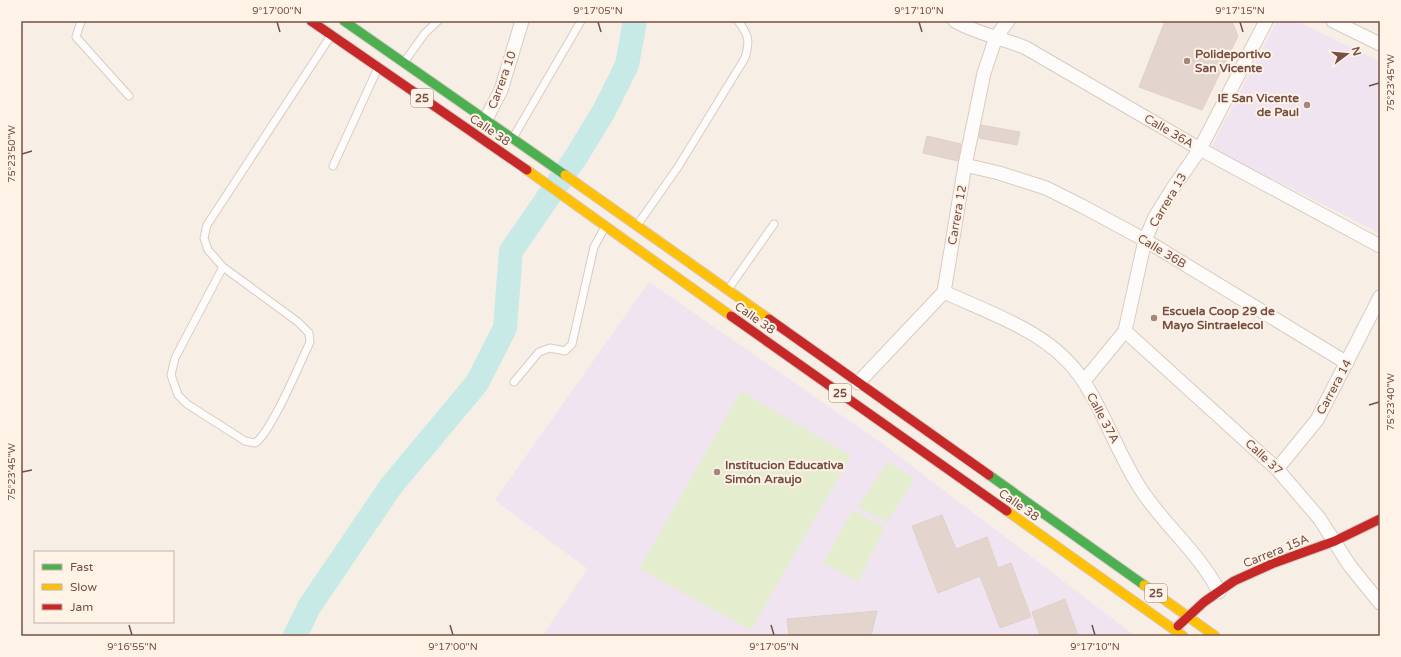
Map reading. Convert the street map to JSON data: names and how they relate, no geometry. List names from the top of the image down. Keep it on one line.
{"streets":{"main road":["25","Calle 38","Carrera 15A"],"street":["Carrera 10","Calle 36A","Carrera 13","Carrera 12","Calle 36B","Carrera 14","Calle 37A","Calle 37"]},"crossings":[["Carrera 10","Calle 38"],["Calle 38","Carrera 15A"],["Calle 36A","Carrera 13"],["Calle 36A","Carrera 12"],["Carrera 13","Calle 36B"],["Carrera 13","Calle 37A"],["Carrera 13","Calle 37"],["Carrera 12","Calle 36B"],["Carrera 12","Calle 37A"],["Calle 36B","Carrera 14"],["Carrera 14","Calle 37"],["Calle 37A","Carrera 15A"],["Calle 37","Carrera 15A"]],"places":["Polideportivo San Vicente","IE San Vicente de Paul","Escuela Coop 29 de Mayo Sintraelecol","Institucion Educativa Simón Araujo"],"legend":["Fast","Slow","Jam"],"north":"right","coordinates":["9°17'00\"N","9°17'05\"N","9°17'10\"N","9°17'15\"N","75°23'45\"W","75°23'50\"W","75°23'40\"W","9°16'55\"N"]}
